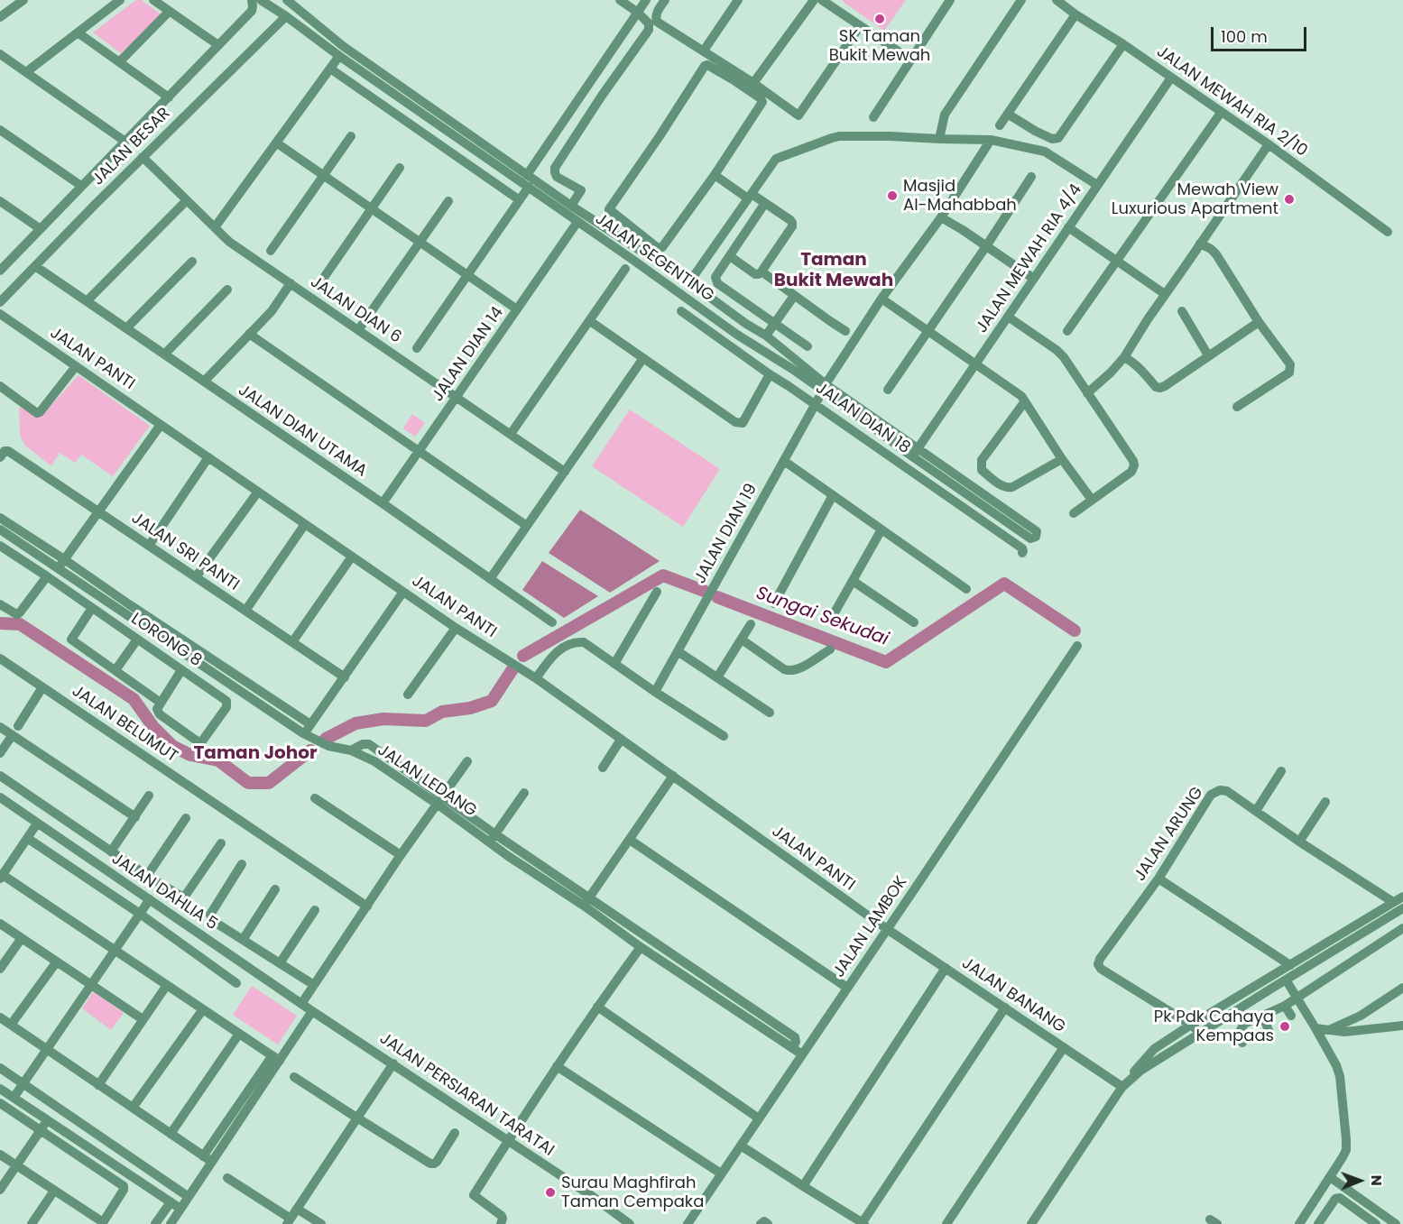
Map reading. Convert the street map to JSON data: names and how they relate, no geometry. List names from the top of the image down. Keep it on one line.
{"streets":{"street":["JALAN MEWAH RIA 2/10","JALAN BESAR","JALAN SEGENTING","JALAN MEWAH RIA 4/4","JALAN DIAN 6","JALAN DIAN 14","JALAN PANTI","JALAN DIAN 18","JALAN DIAN UTAMA","JALAN DIAN 19","JALAN SRI PANTI","LORONG 8","JALAN BELUMUT","JALAN LEDANG","JALAN ARUNG","JALAN DAHLIA 5","JALAN LAMBOK","JALAN BANANG","JALAN PERSIARAN TARATAI"]},"crossings":[["JALAN MEWAH RIA 2/10","JALAN MEWAH RIA 4/4"],["JALAN BESAR","JALAN SEGENTING"],["JALAN BESAR","JALAN DIAN 6"],["JALAN BESAR","JALAN DIAN UTAMA"],["JALAN SEGENTING","JALAN MEWAH RIA 4/4"],["JALAN SEGENTING","JALAN DIAN 14"],["JALAN SEGENTING","JALAN DIAN 19"],["JALAN DIAN 6","JALAN DIAN 14"],["JALAN DIAN 14","JALAN DIAN UTAMA"],["JALAN PANTI","JALAN LAMBOK"],["JALAN PANTI","JALAN BANANG"],["JALAN DIAN 18","JALAN DIAN 19"],["JALAN LEDANG","JALAN LAMBOK"],["JALAN DAHLIA 5","JALAN PERSIARAN TARATAI"],["JALAN LAMBOK","JALAN BANANG"]],"districts":["Taman Bukit Mewah","Taman Johor"],"water":["Sungai Sekudai"],"places":["SK Taman Bukit Mewah","Masjid Al-Mahabbah","Mewah View Luxurious Apartment","Pk Pdk Cahaya Kempaas","Surau Maghfirah Taman Cempaka"],"scale_bar":"100 m","north":"right"}
